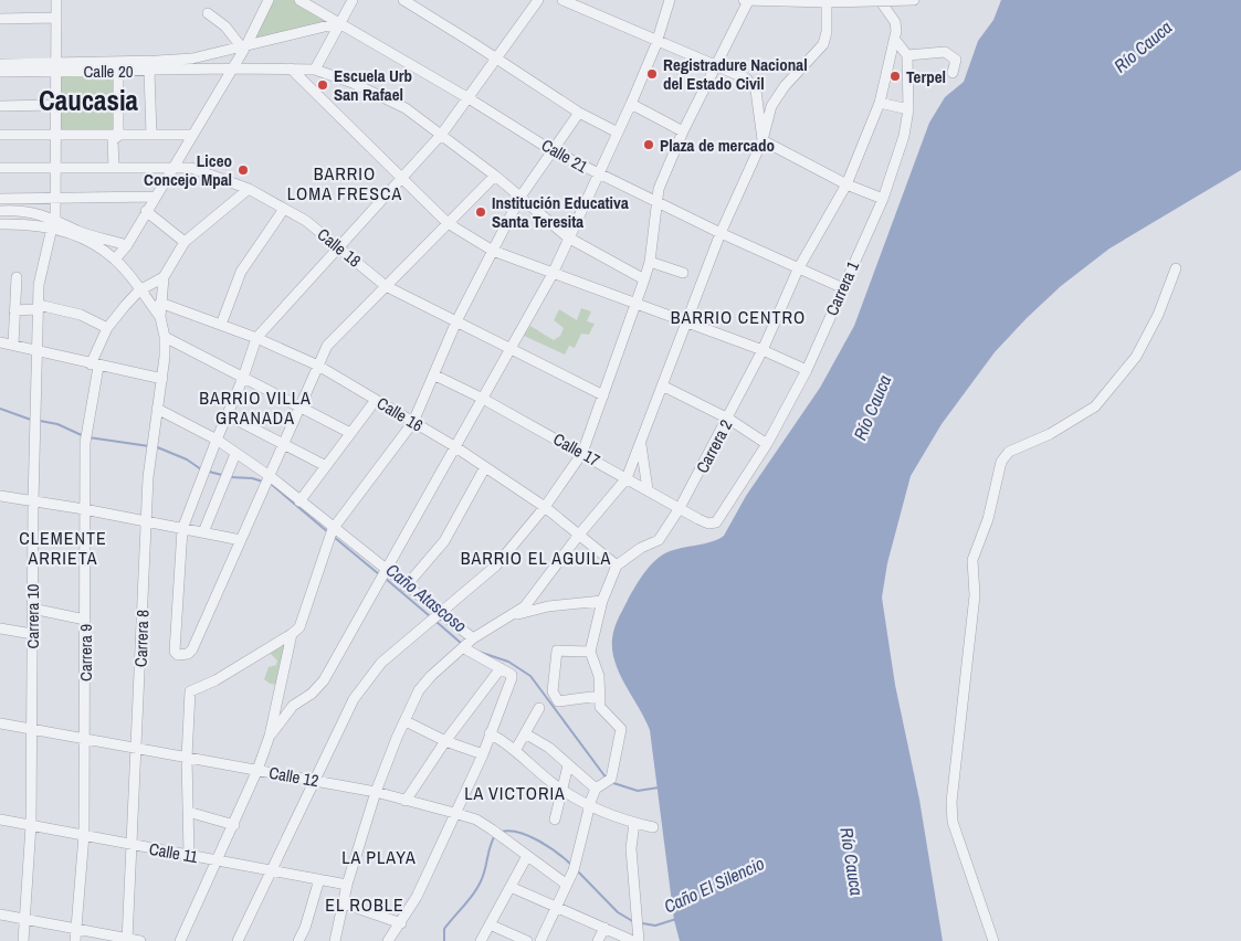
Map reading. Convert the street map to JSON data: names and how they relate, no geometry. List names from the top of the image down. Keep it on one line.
{"streets":{"street":["Calle 20","Calle 21","Calle 18","Carrera 1","Calle 16","Carrera 2","Calle 17","Carrera 10","Carrera 8","Carrera 9","Calle 12","Calle 11"]},"crossings":[["Calle 20","Calle 21"],["Calle 20","Carrera 10"],["Calle 21","Carrera 1"],["Calle 21","Carrera 2"],["Calle 18","Carrera 10"],["Carrera 1","Calle 17"],["Calle 16","Carrera 2"],["Carrera 2","Calle 17"],["Carrera 10","Calle 12"],["Carrera 10","Calle 11"],["Carrera 8","Calle 12"],["Carrera 8","Calle 11"],["Carrera 9","Calle 12"],["Carrera 9","Calle 11"]],"districts":["Caucasia","BARRIO LOMA FRESCA","BARRIO CENTRO","BARRIO VILLA GRANADA","CLEMENTE ARRIETA","BARRIO EL AGUILA","LA VICTORIA","LA PLAYA","EL ROBLE"],"water":["Río Cauca","Caño Atascoso","Caño El Silencio"],"places":["Registradure Nacional del Estado Civil","Terpel","Escuela Urb San Rafael","Plaza de mercado","Liceo Concejo Mpal","Institución Educativa Santa Teresita"]}
